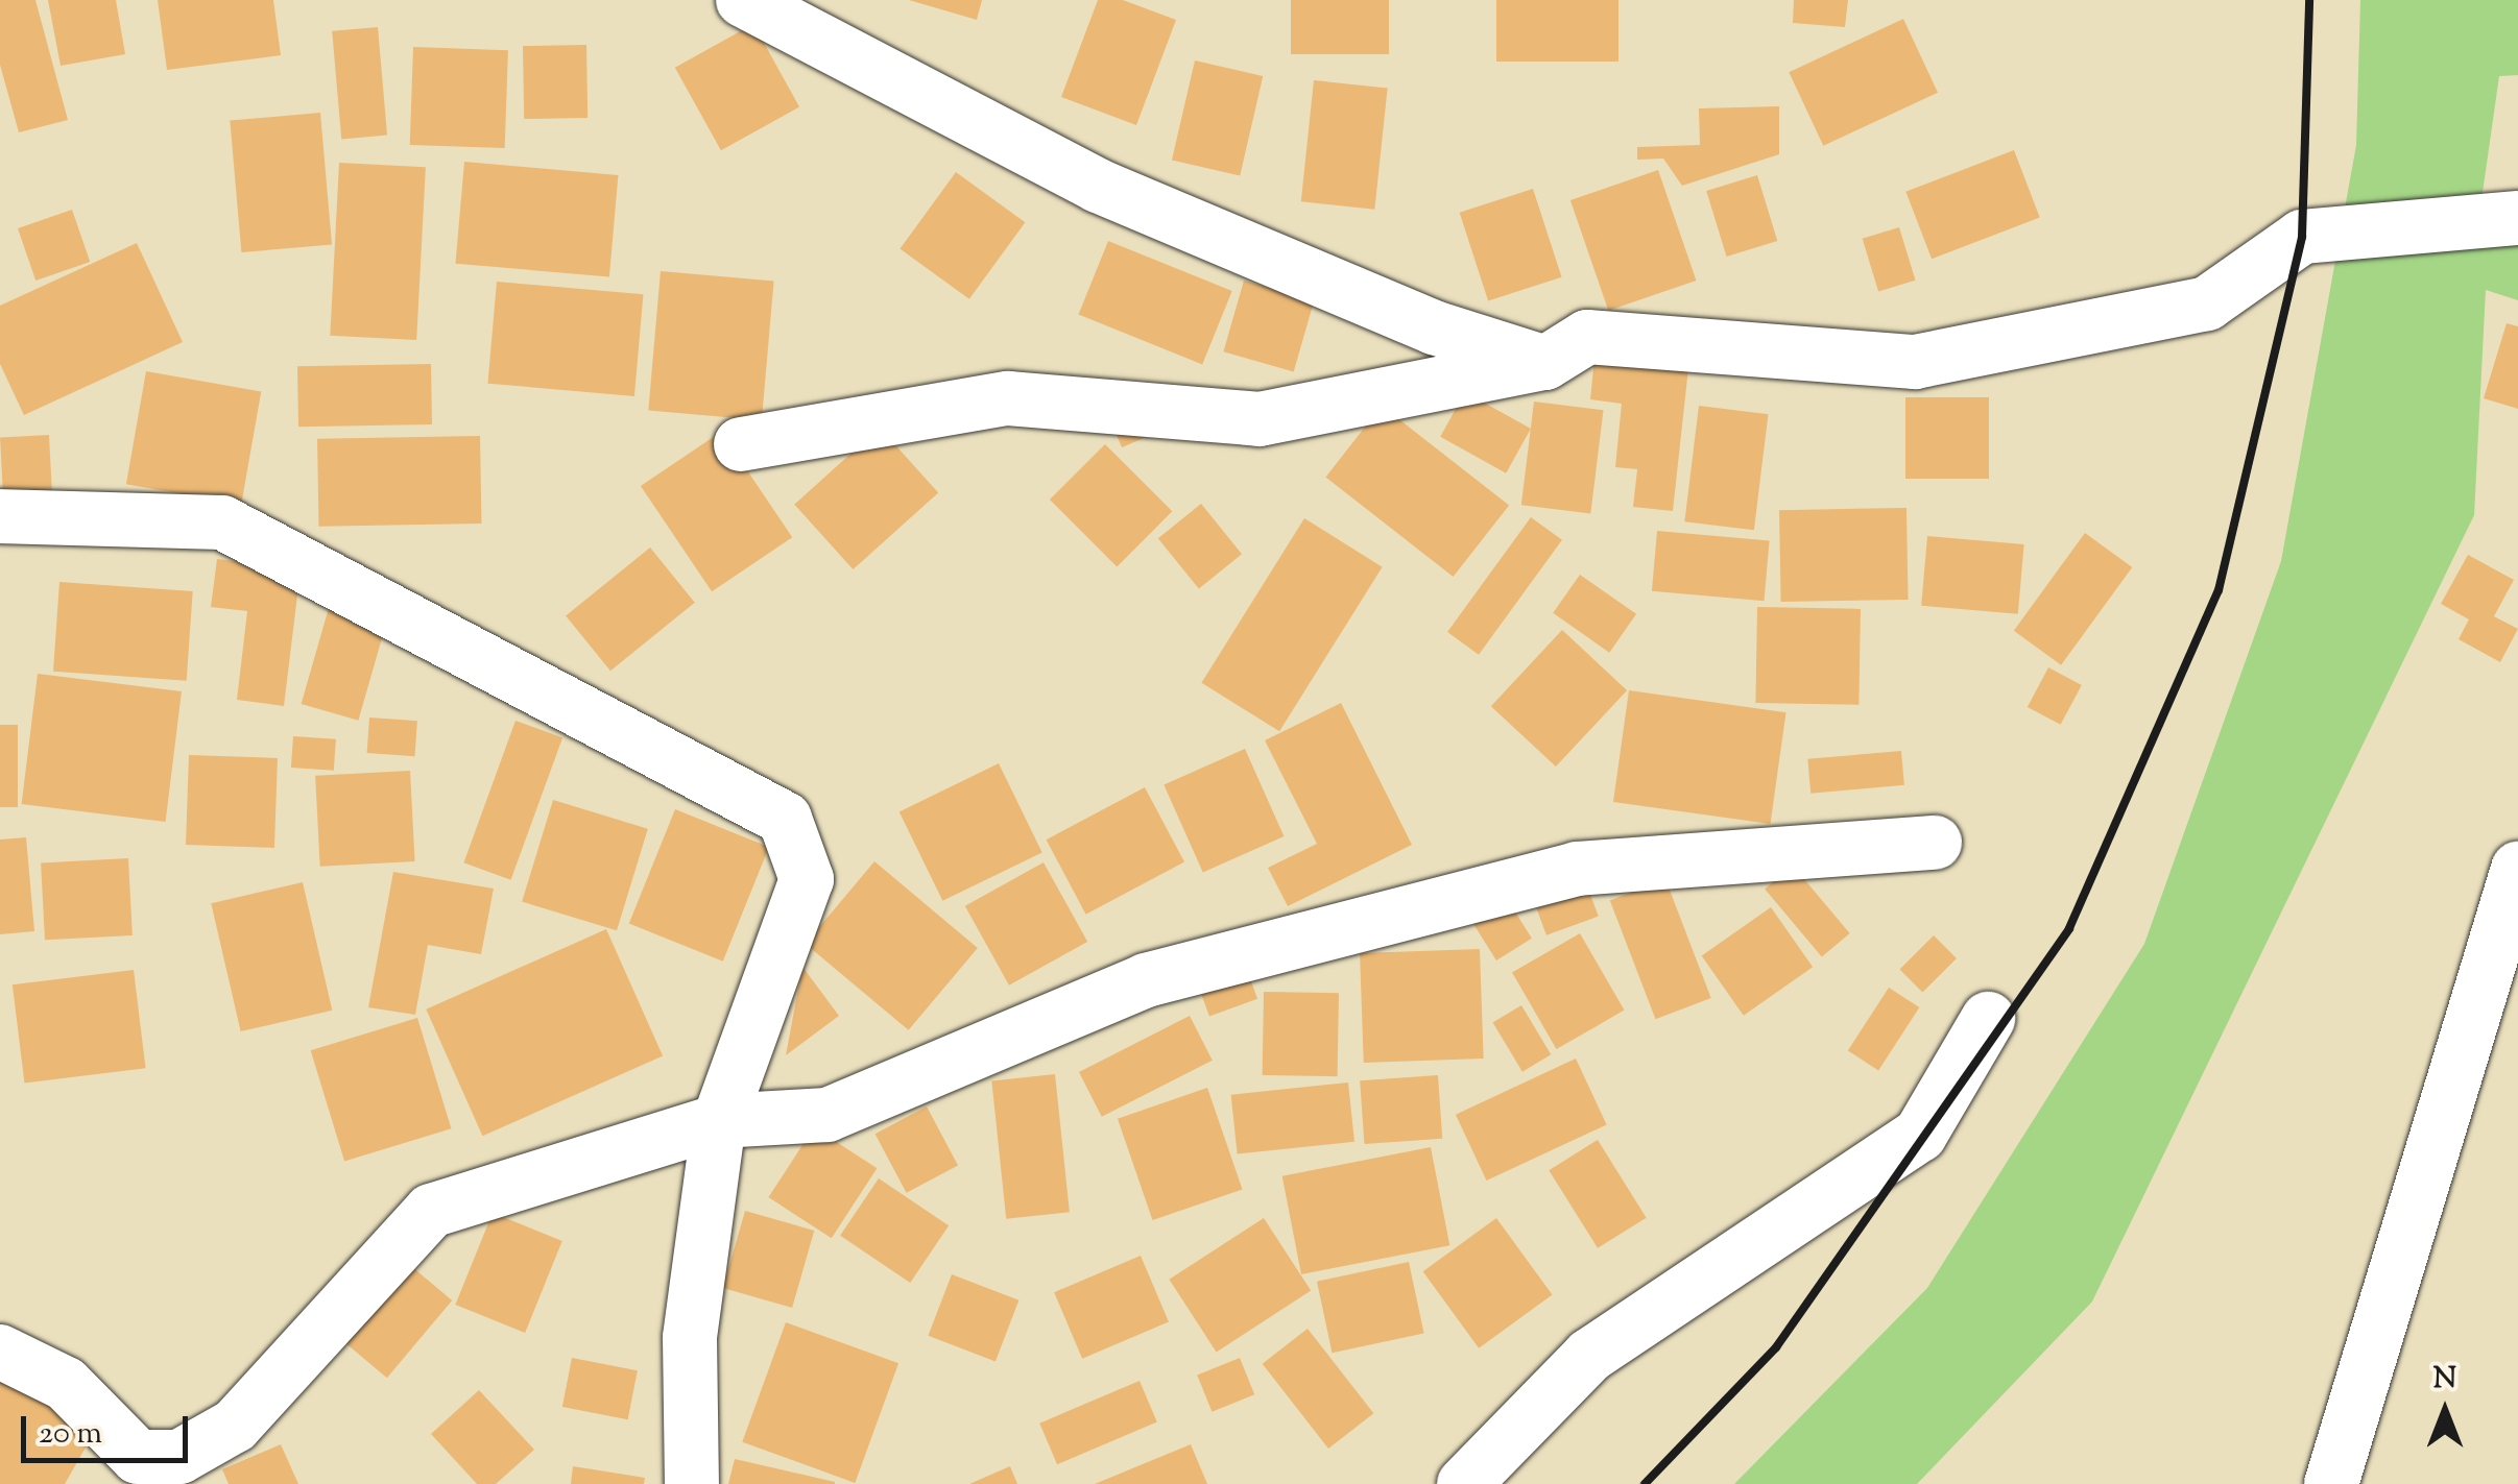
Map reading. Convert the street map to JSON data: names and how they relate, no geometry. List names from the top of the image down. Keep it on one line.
{"scale_bar":"20 m","north":"top"}
